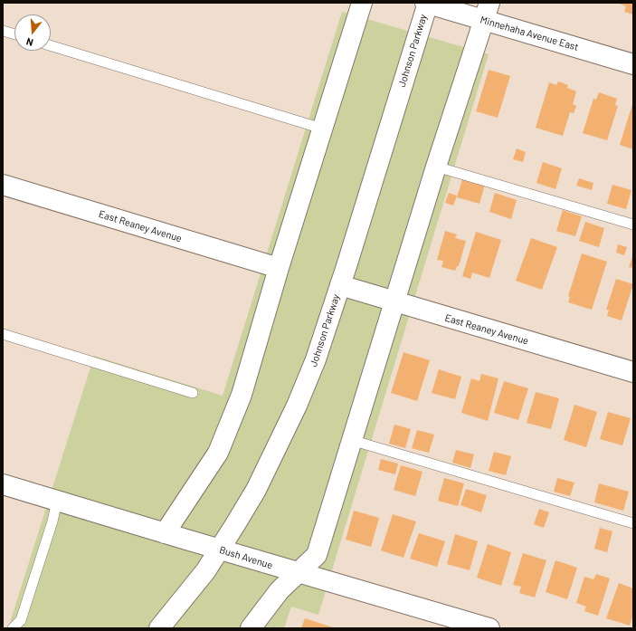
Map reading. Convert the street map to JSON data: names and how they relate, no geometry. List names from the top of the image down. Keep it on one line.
{"streets":{"street":["Minnehaha Avenue East","Johnson Parkway","East Reaney Avenue","Bush Avenue"]},"crossings":[["Minnehaha Avenue East","Johnson Parkway"],["Johnson Parkway","East Reaney Avenue"],["Johnson Parkway","Bush Avenue"]],"north":"bottom"}
